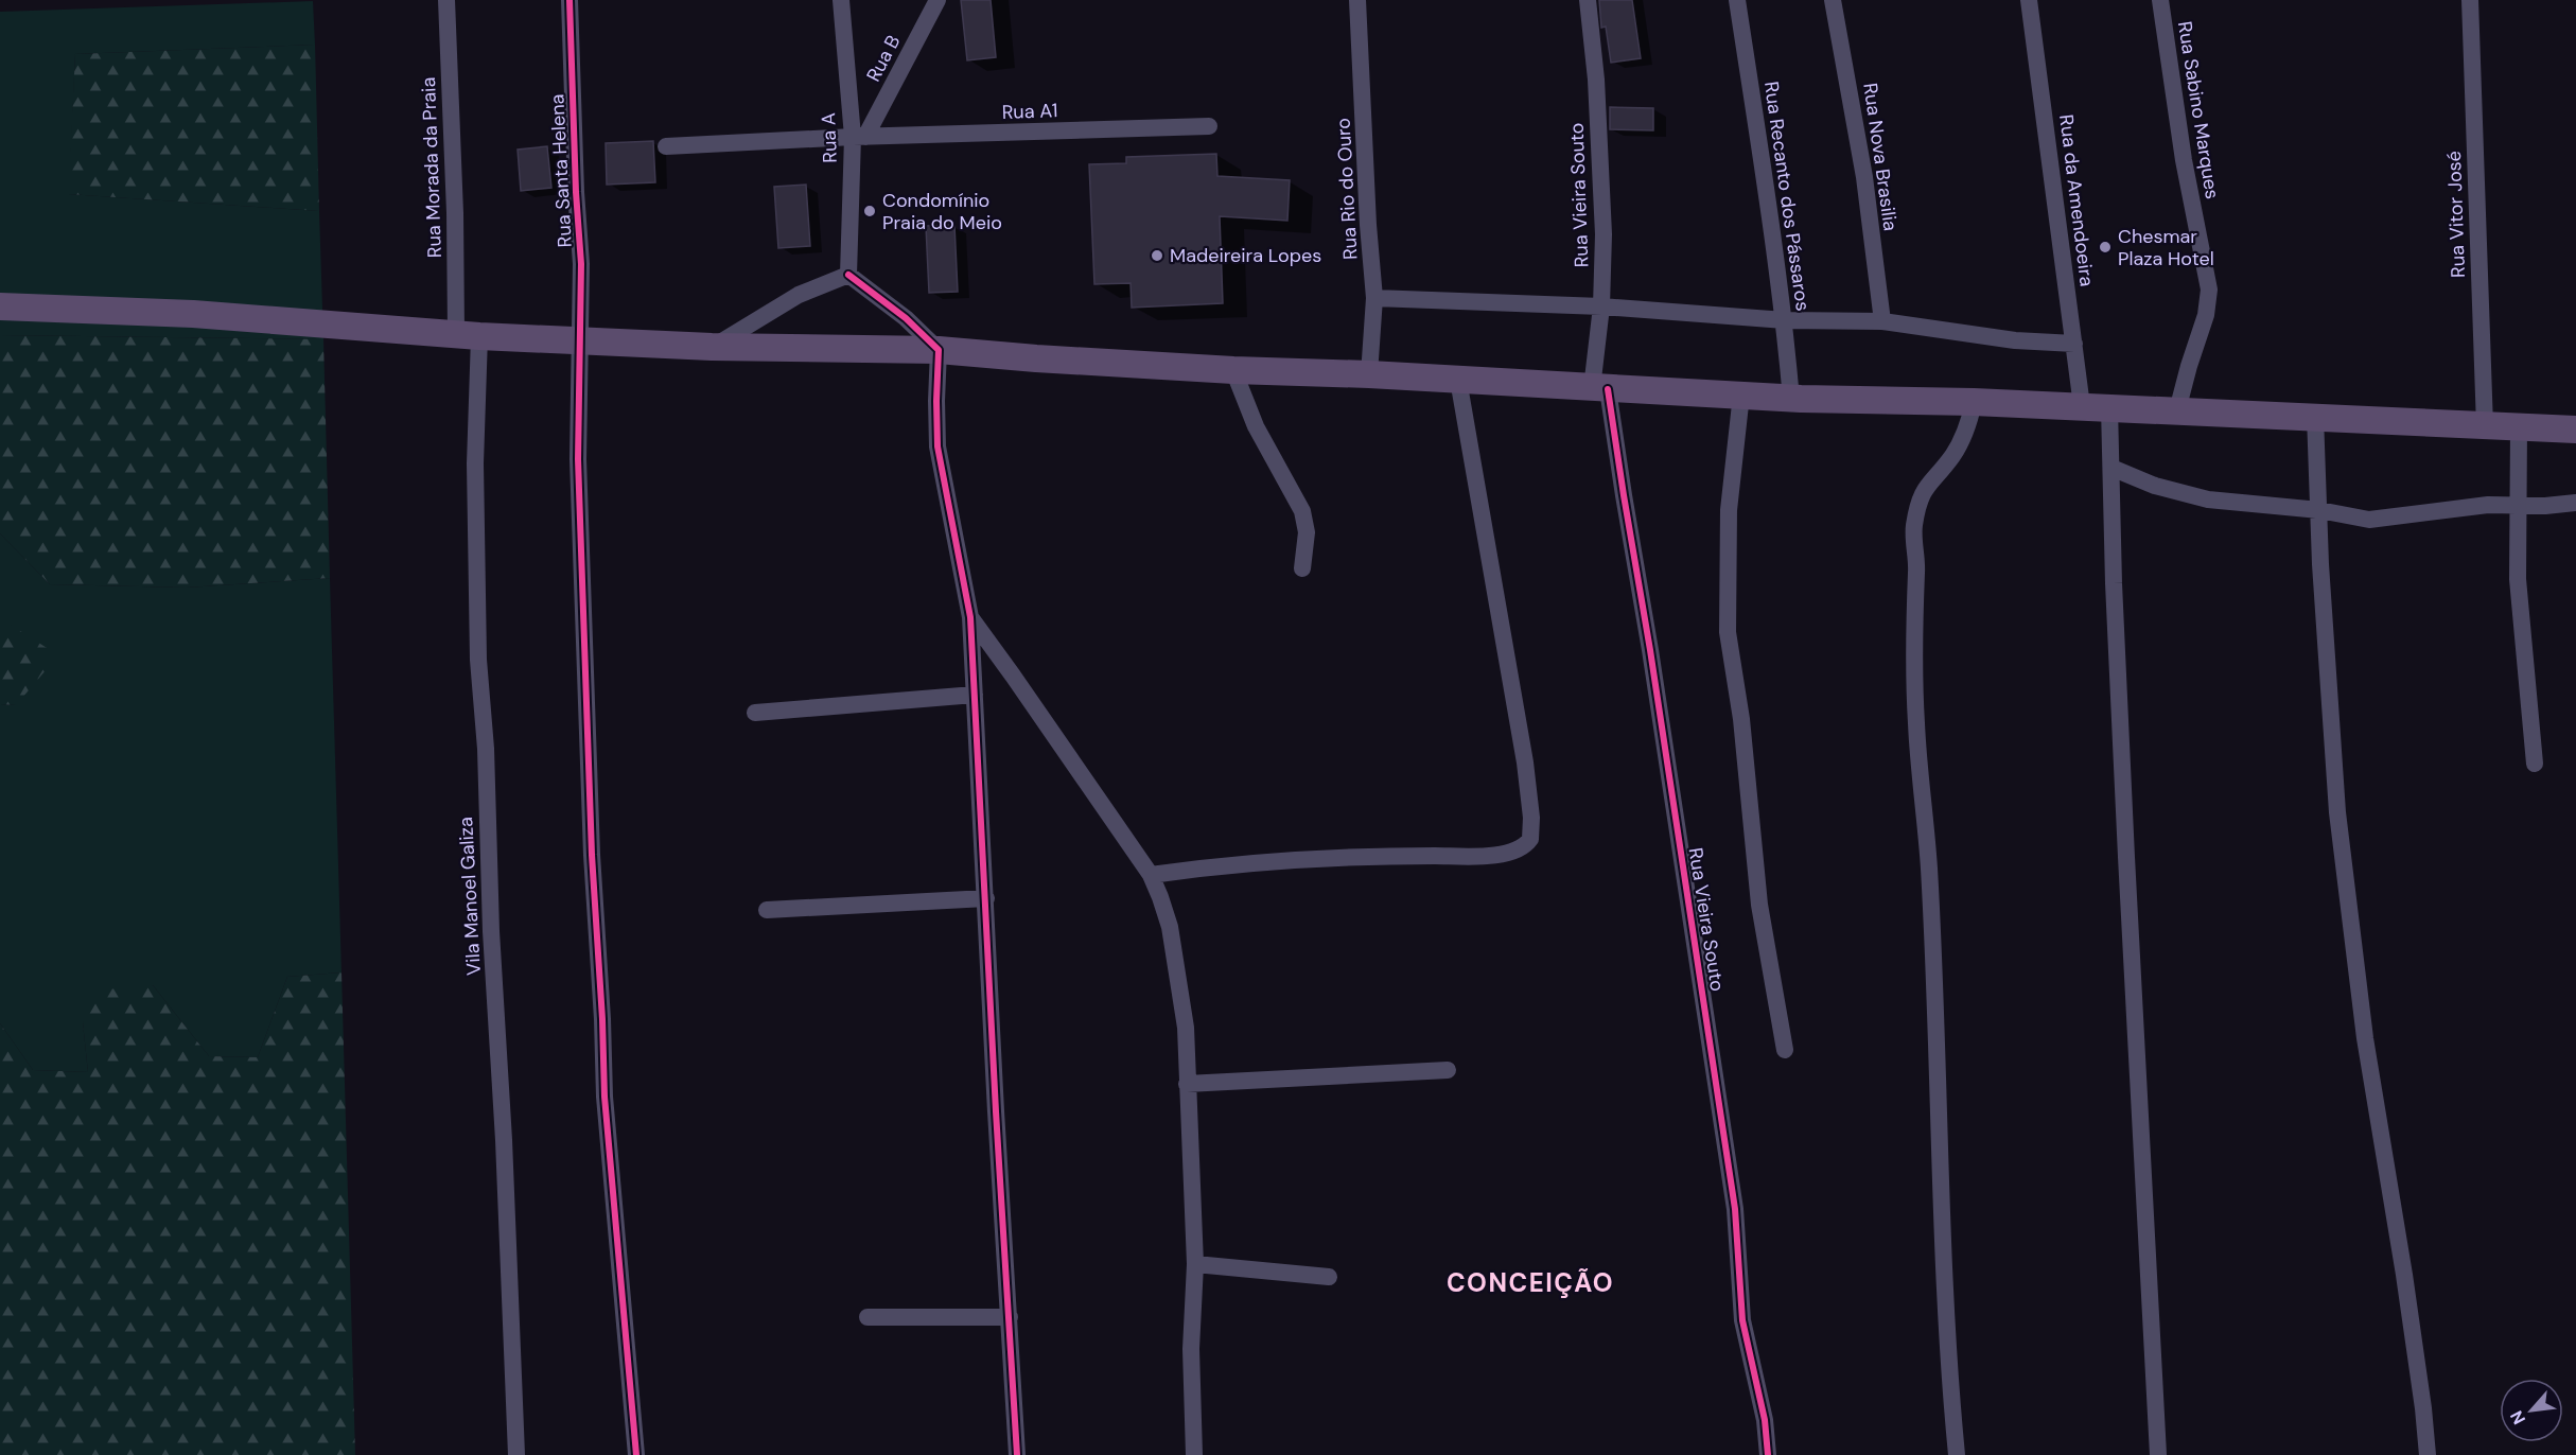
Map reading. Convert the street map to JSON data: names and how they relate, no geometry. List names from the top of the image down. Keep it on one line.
{"streets":{"street":["Rua B","Rua Sabino Marques","Rua A1","Rua A","Rua Nova Brasilia","Rua Morada da Praia","Rua Santa Helena","Rua Rio do Ouro","Rua Vieira Souto","Rua Recanto dos Pássaros","Rua da Amendoeira","Rua Vitor José","Vila Manoel Galiza"]},"crossings":[["Rua B","Rua A1"],["Rua B","Rua A"],["Rua A1","Rua A"],["Rua Morada da Praia","Vila Manoel Galiza"]],"districts":["CONCEIÇÃO"],"places":["Condomínio Praia do Meio","Chesmar Plaza Hotel","Madeireira Lopes"],"north":"bottom left"}
